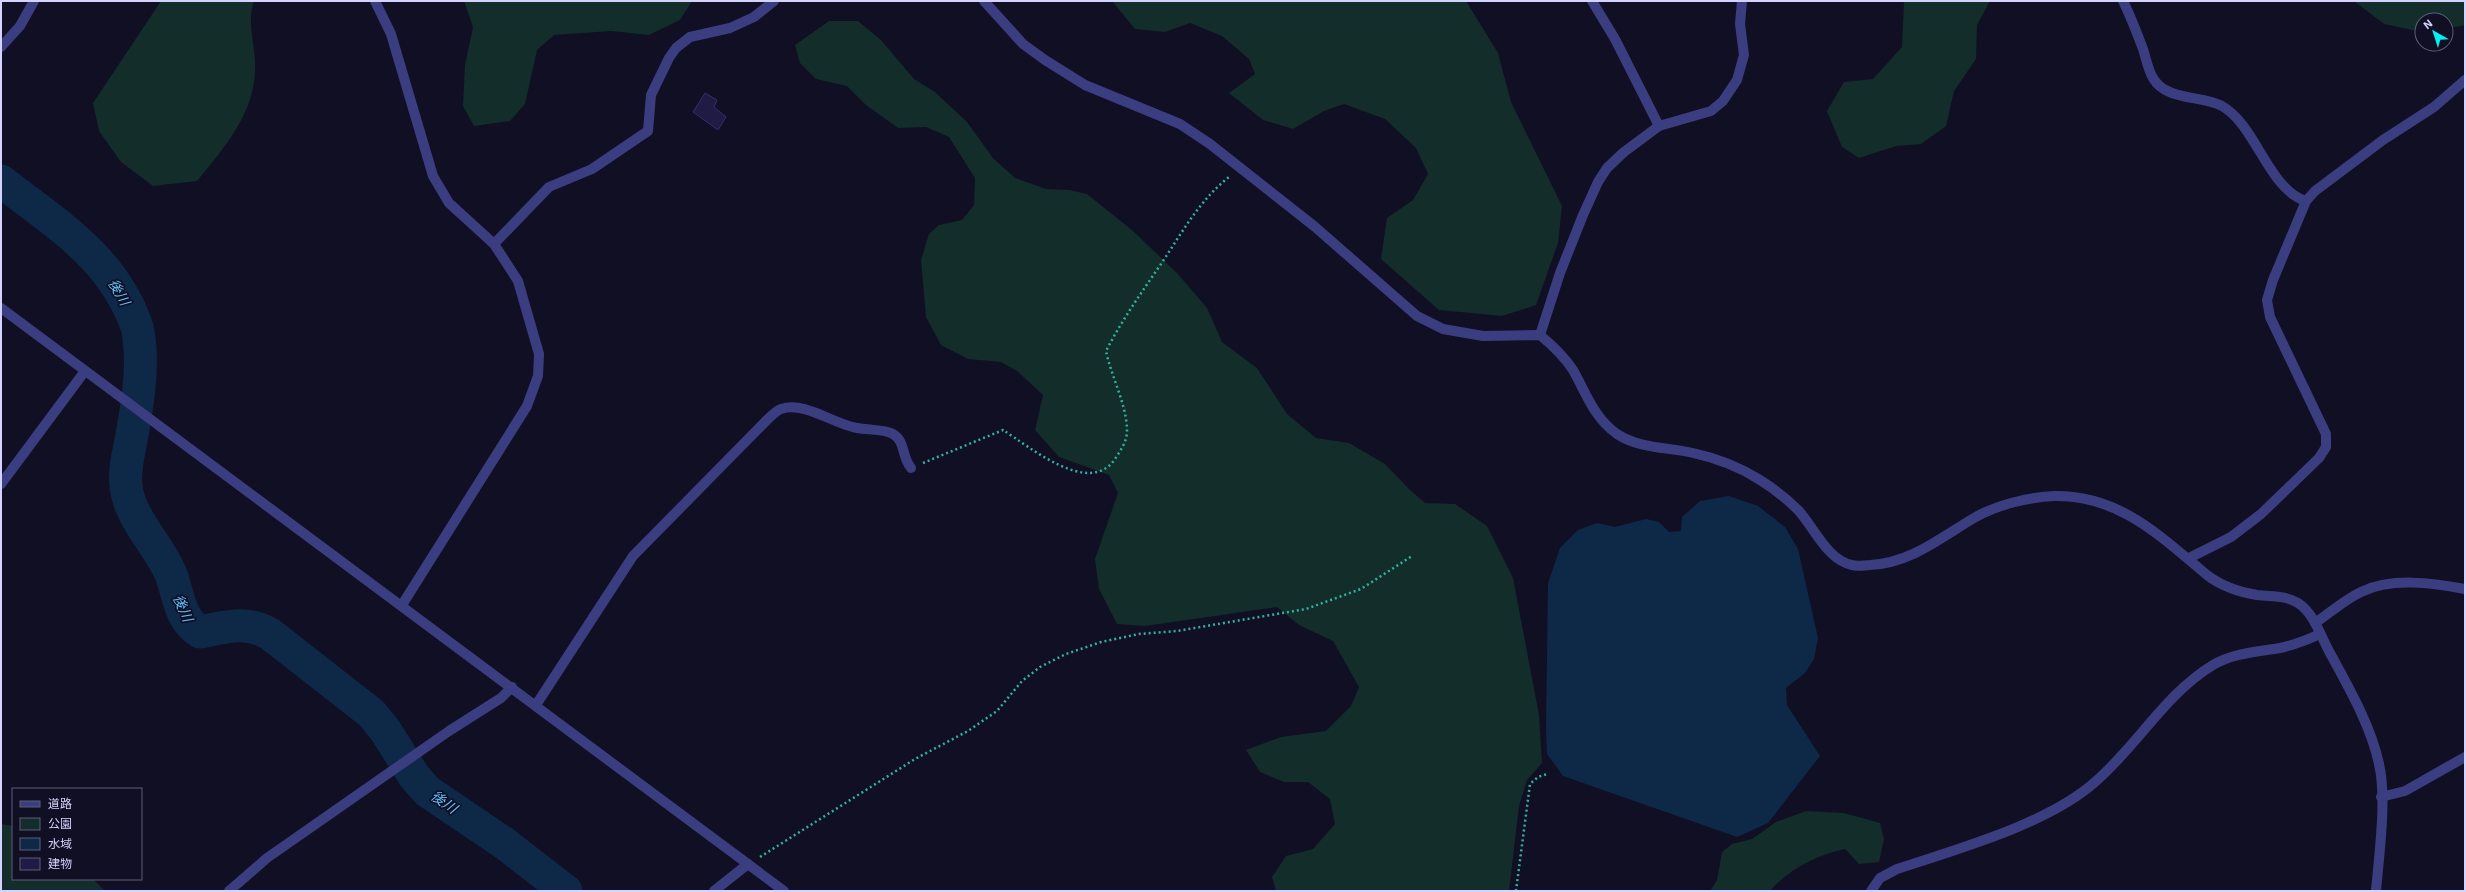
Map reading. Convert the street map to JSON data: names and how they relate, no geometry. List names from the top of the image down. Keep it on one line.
{"water":["後川"],"legend":["道路","公園","水域","建物"],"north":"top left"}
